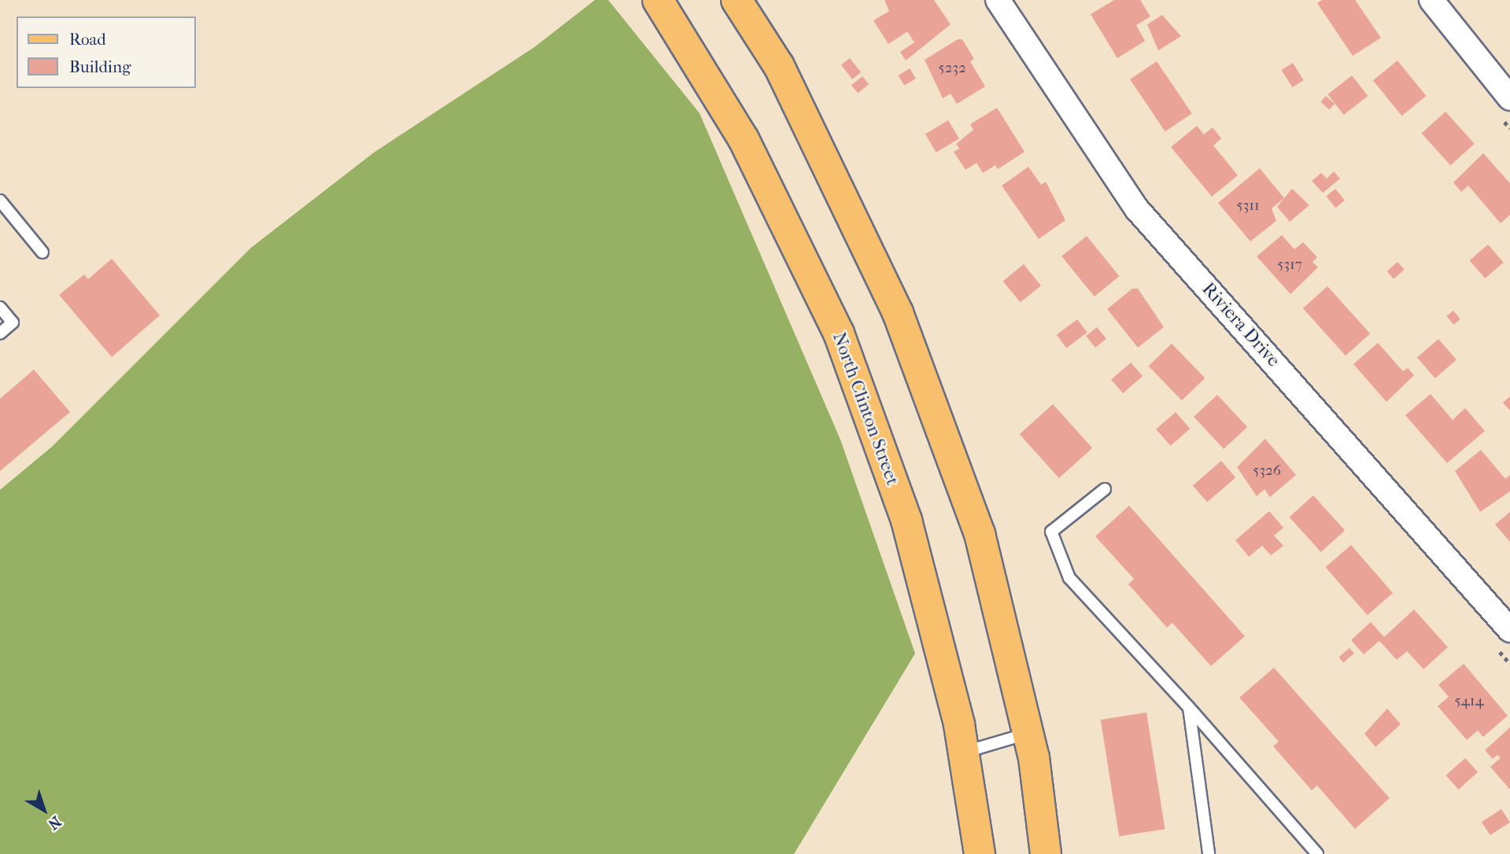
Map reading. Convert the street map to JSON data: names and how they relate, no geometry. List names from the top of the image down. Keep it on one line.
{"streets":{"main road":["North Clinton Street"],"street":["Riviera Drive"]},"house_numbers":["5232","5311","5317","5326","5414"],"legend":["Road","Building"],"north":"bottom right"}
